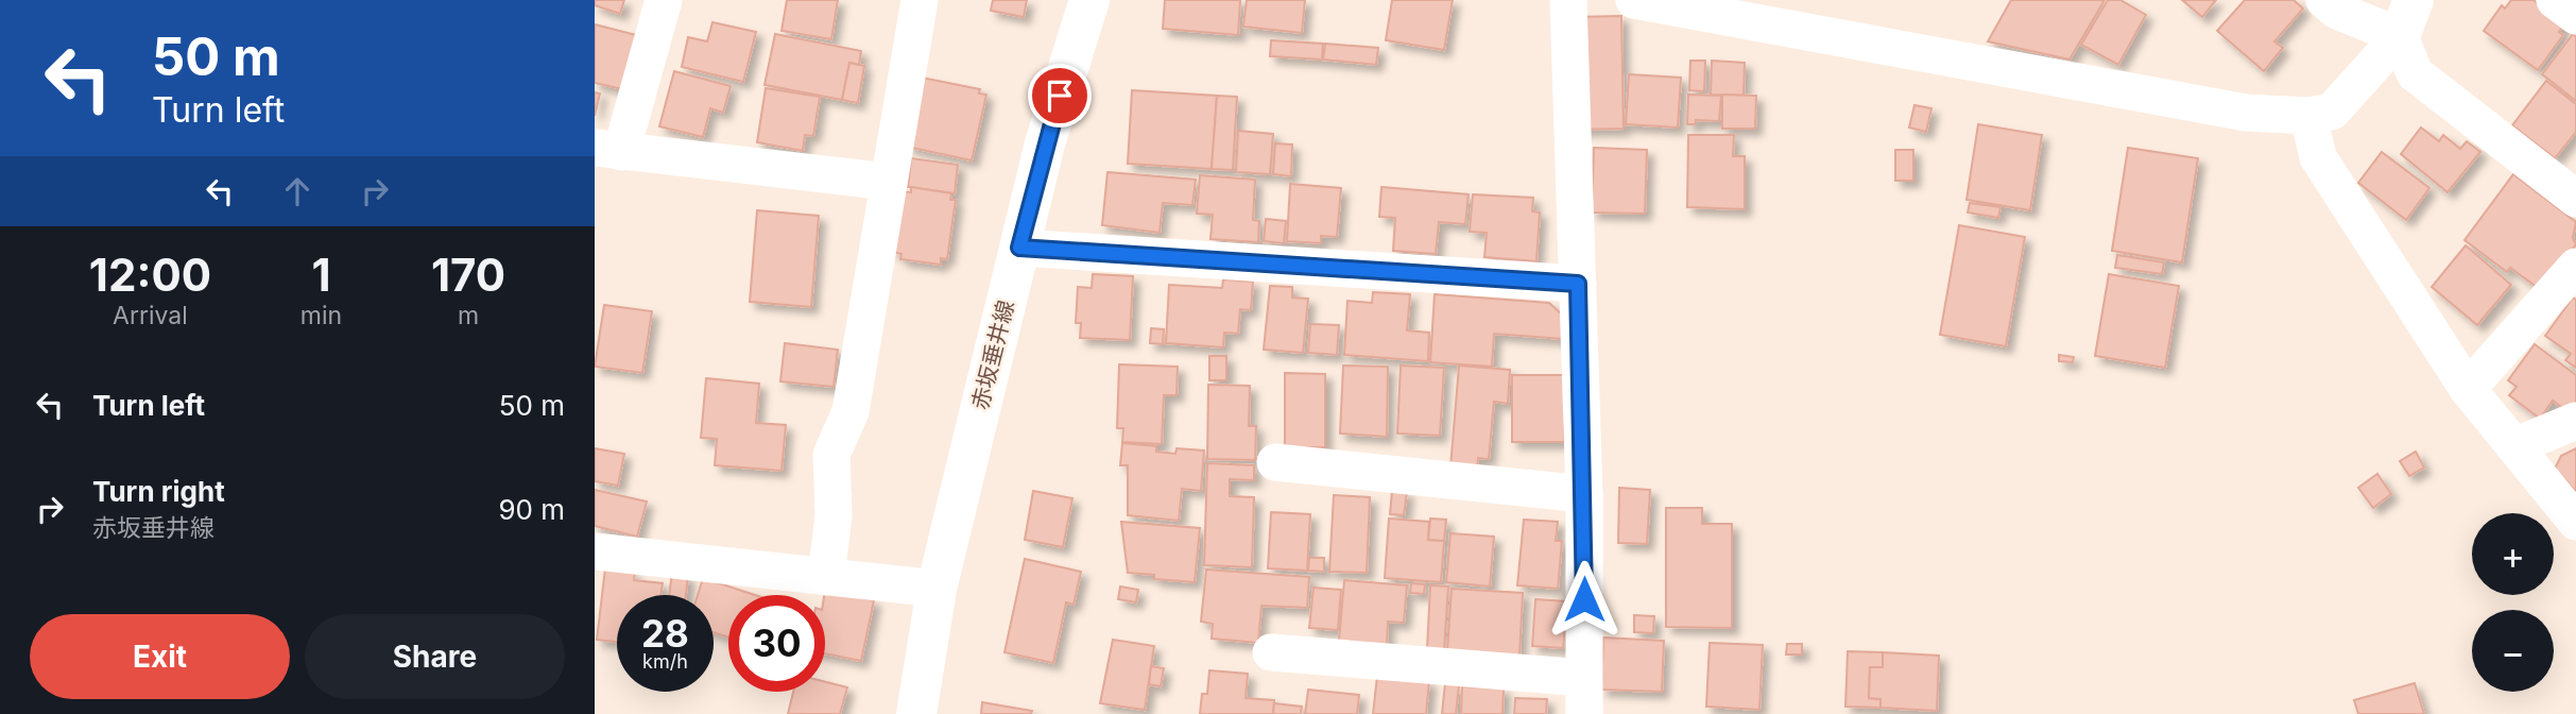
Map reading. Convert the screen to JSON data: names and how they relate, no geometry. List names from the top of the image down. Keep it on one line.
{"streets":{"main road":["赤坂垂井線"]},"page":{"turn":["50 m","Turn left"],"eta":["12:00","Arrival","1","min","170","m"],"list":[{"name":"Turn left","value":"50 m"},{"name":"Turn right","note":"赤坂垂井線","value":"90 m"}],"map_buttons":["+","−"],"speed":"28 km/h","limit":"30","buttons":["Exit","Share"]}}
